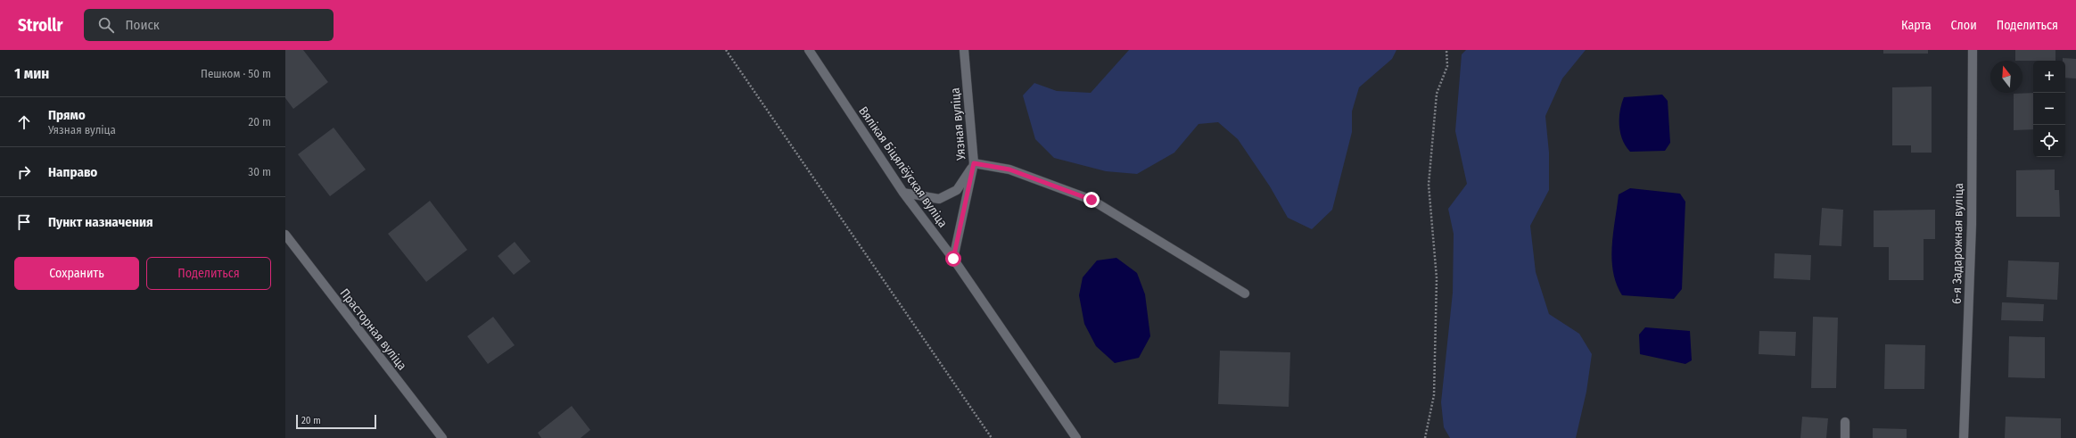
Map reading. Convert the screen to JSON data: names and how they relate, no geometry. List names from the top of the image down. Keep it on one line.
{"streets":{"street":["Уязная вуліца","Вялікая Біцялёўская вуліца","6-я Задарожная вуліца","Прасторная вуліца"]},"crossings":[["Уязная вуліца","Вялікая Біцялёўская вуліца"]],"scale_bar":"20 m","north":"top","page":{"header":"Strollr","search":"Поиск","nav":["Карта","Слои","Поделиться"],"heading":["1 мин","Пешком · 50 m"],"map_buttons":["+","−"],"list":[["Прямо","Уязная вуліца","20 m"],["Направо","30 m"],"Пункт назначения"],"buttons":["Сохранить","Поделиться"],"scale":"20 m"}}
